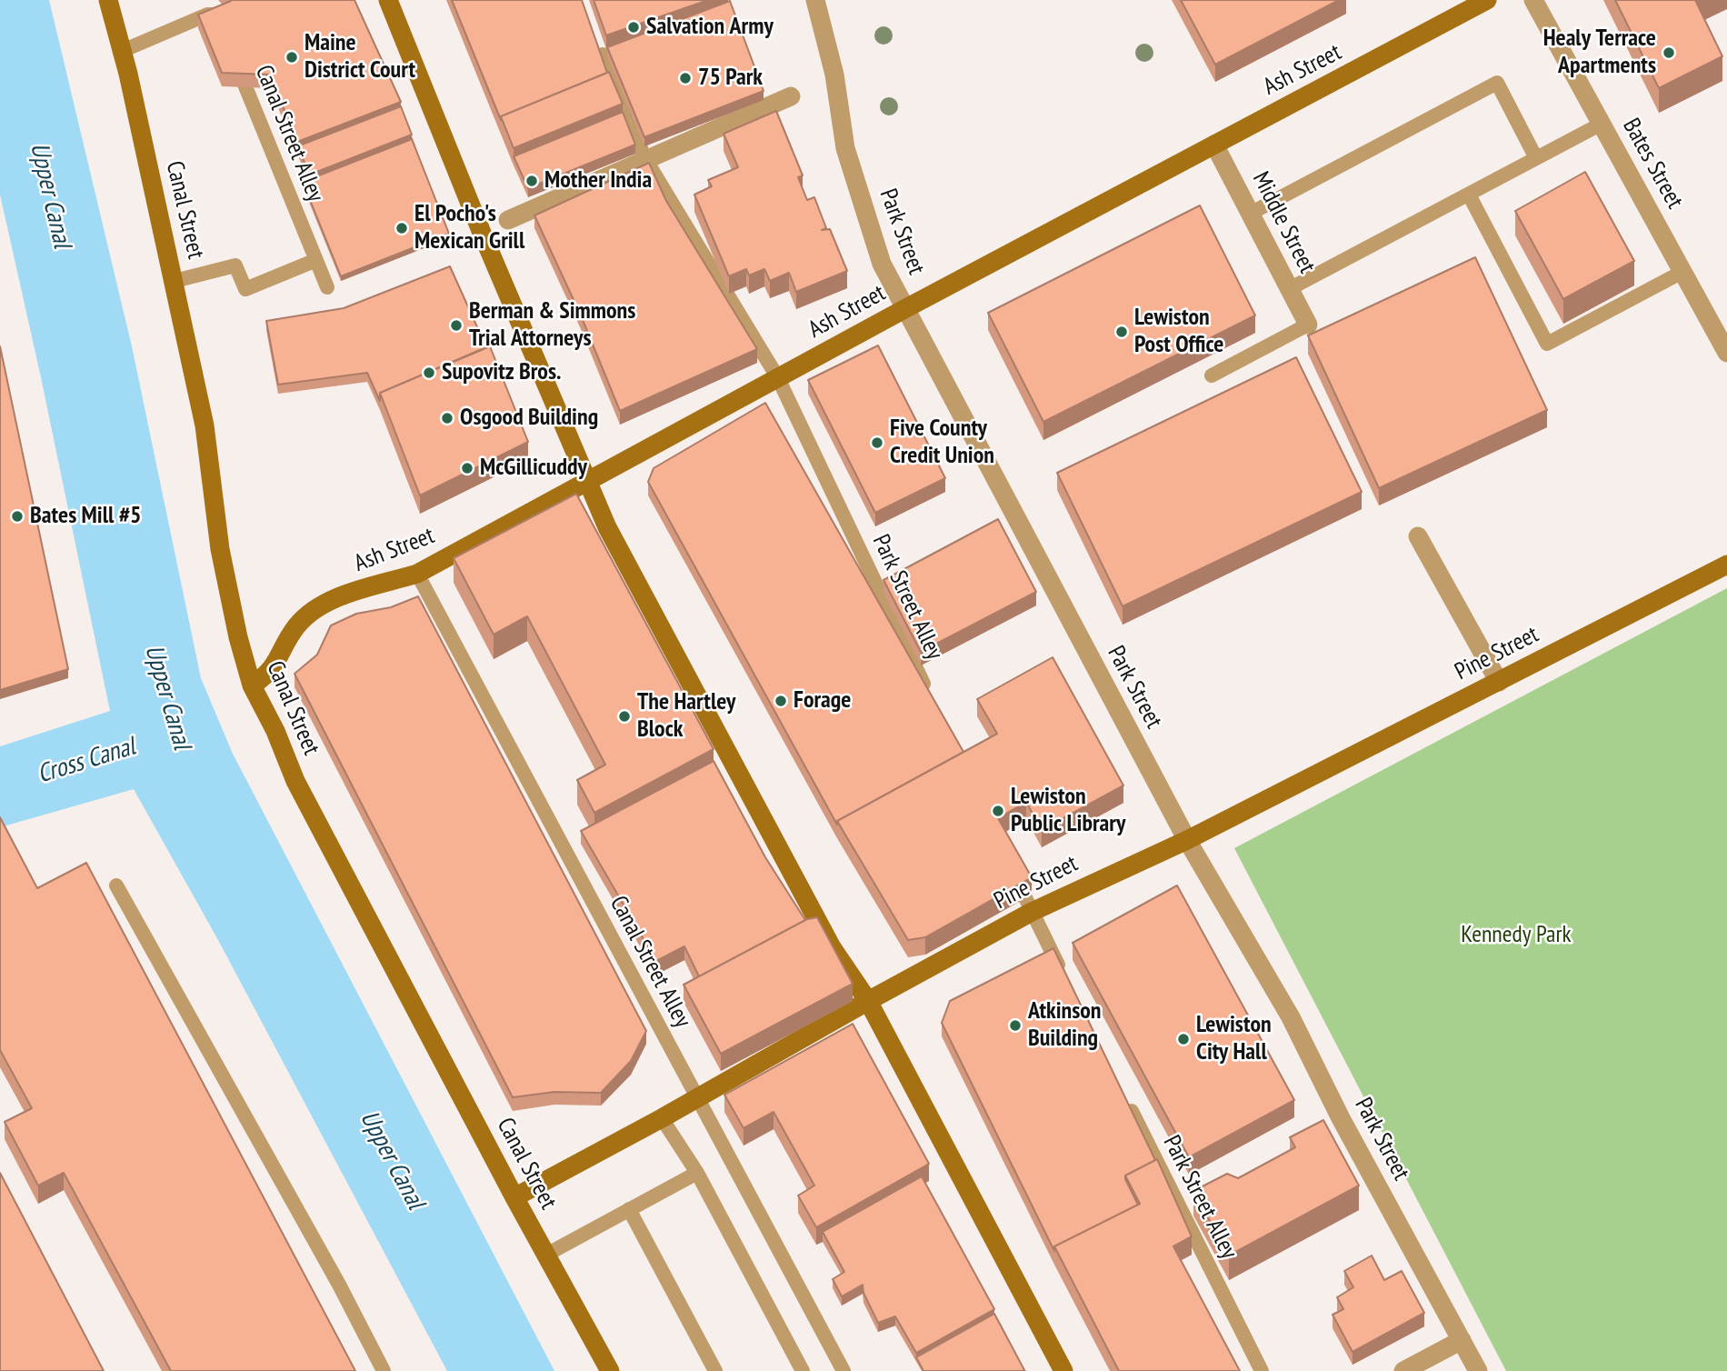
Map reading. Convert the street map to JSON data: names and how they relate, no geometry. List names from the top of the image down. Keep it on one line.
{"streets":{"main road":["Ash Street","Canal Street","Pine Street"],"street":["Bates Street","Middle Street","Park Street"],"lane":["Canal Street Alley","Park Street Alley"]},"crossings":[["Ash Street","Canal Street Alley"],["Ash Street","Canal Street"],["Ash Street","Middle Street"],["Ash Street","Park Street"],["Ash Street","Park Street Alley"],["Canal Street Alley","Pine Street"],["Canal Street","Pine Street"],["Park Street","Pine Street"]],"water":["Upper Canal","Cross Canal"],"parks":["Kennedy Park"],"places":["Salvation Army","Healy Terrace Apartments","Maine District Court","75 Park","Mother India","El Pocho's Mexican Grill","Berman & Simmons Trial Attorneys","Lewiston Post Office","Supovitz Bros.","Osgood Building","Five County Credit Union","McGillicuddy","Bates Mill #5","Forage","The Hartley Block","Lewiston Public Library","Atkinson Building","Lewiston City Hall"]}
